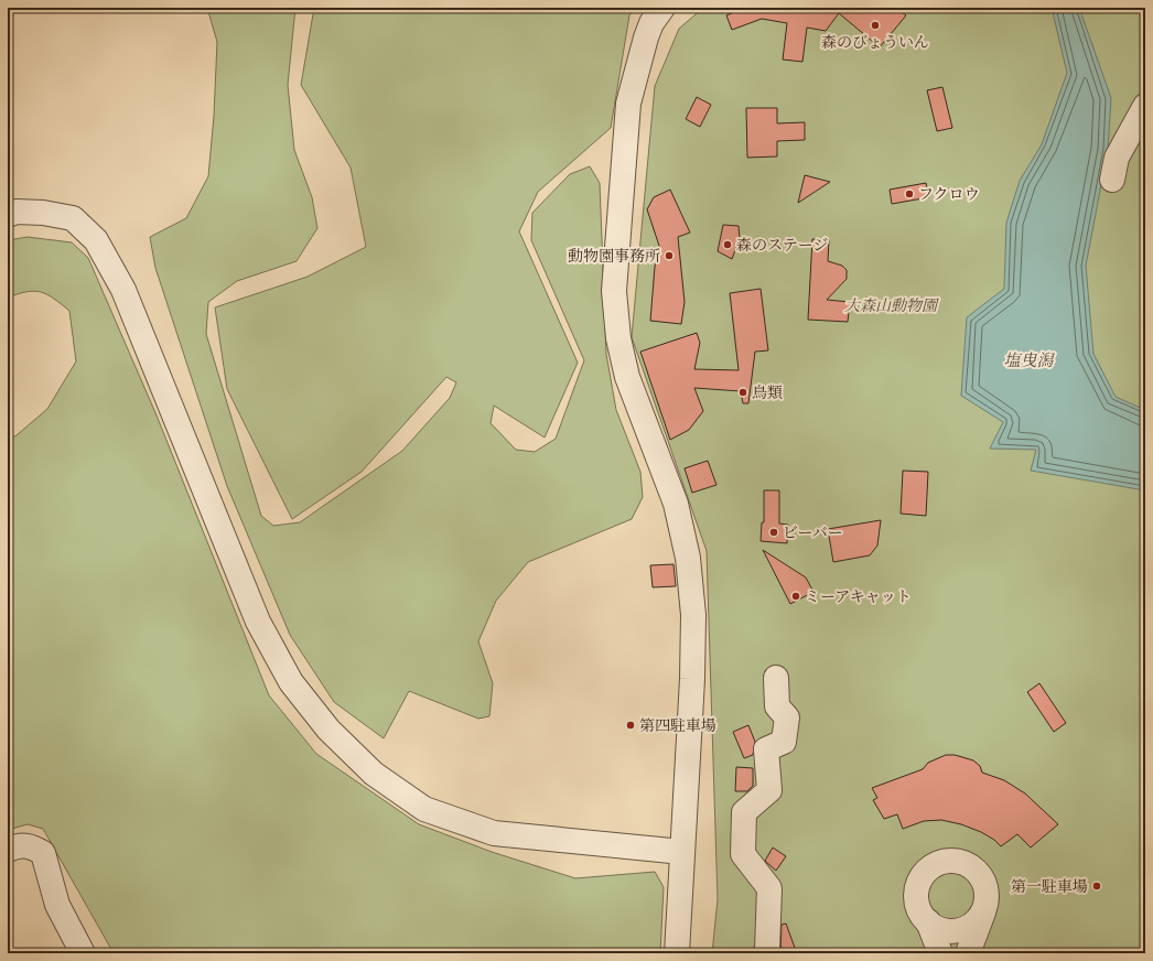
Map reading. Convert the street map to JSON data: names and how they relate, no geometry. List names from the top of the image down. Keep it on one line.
{"water":["塩曳潟"],"parks":["大森山動物園"],"places":["森のびょういん","フクロウ","森のステージ","動物園事務所","鳥類","ビーバー","ミーアキャット","第四駐車場","第一駐車場"]}
